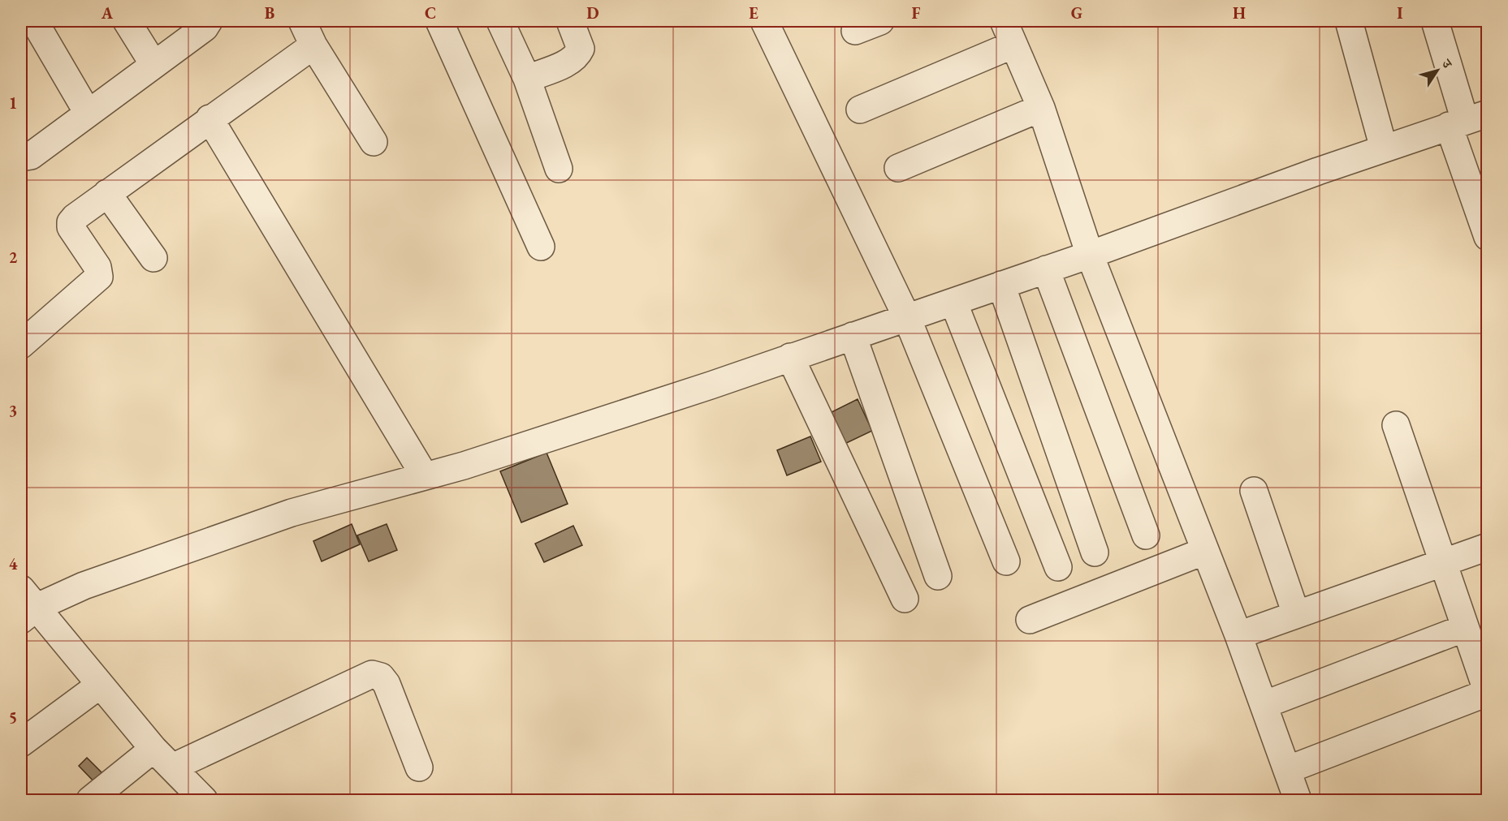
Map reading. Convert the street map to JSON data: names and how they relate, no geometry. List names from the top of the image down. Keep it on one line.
{"north":"top right","grid":{"columns":["A","B","C","D","E","F","G","H","I"],"rows":["1","2","3","4","5"]}}
